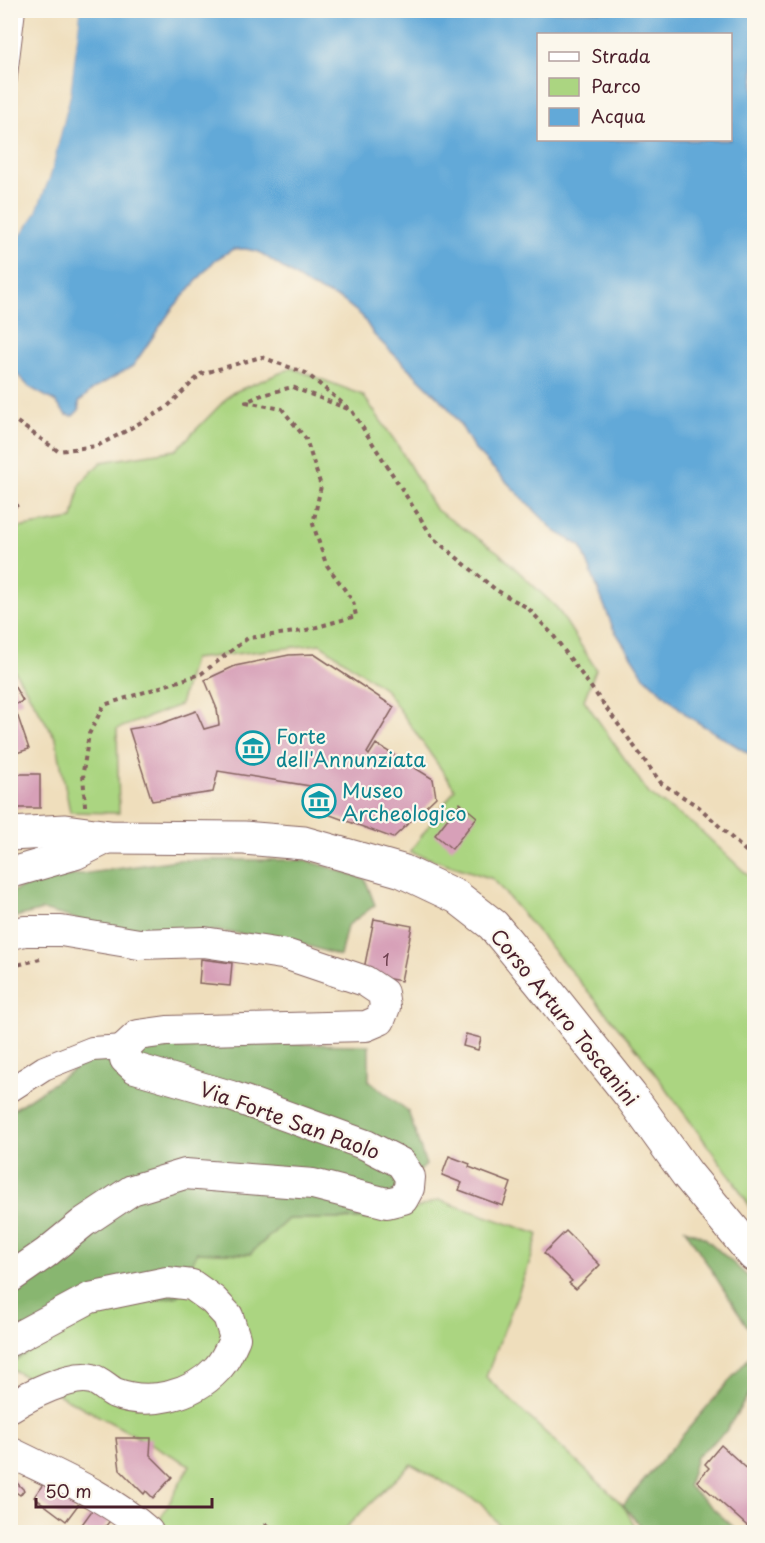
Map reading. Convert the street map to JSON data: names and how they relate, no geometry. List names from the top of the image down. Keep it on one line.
{"streets":{"main road":["Corso Arturo Toscanini"],"street":["Via Forte San Paolo"]},"places":{"museum":["Forte dell'Annunziata","Museo Archeologico"]},"house_numbers":["1"],"legend":["Strada","Parco","Acqua"],"scale_bar":"50 m"}
